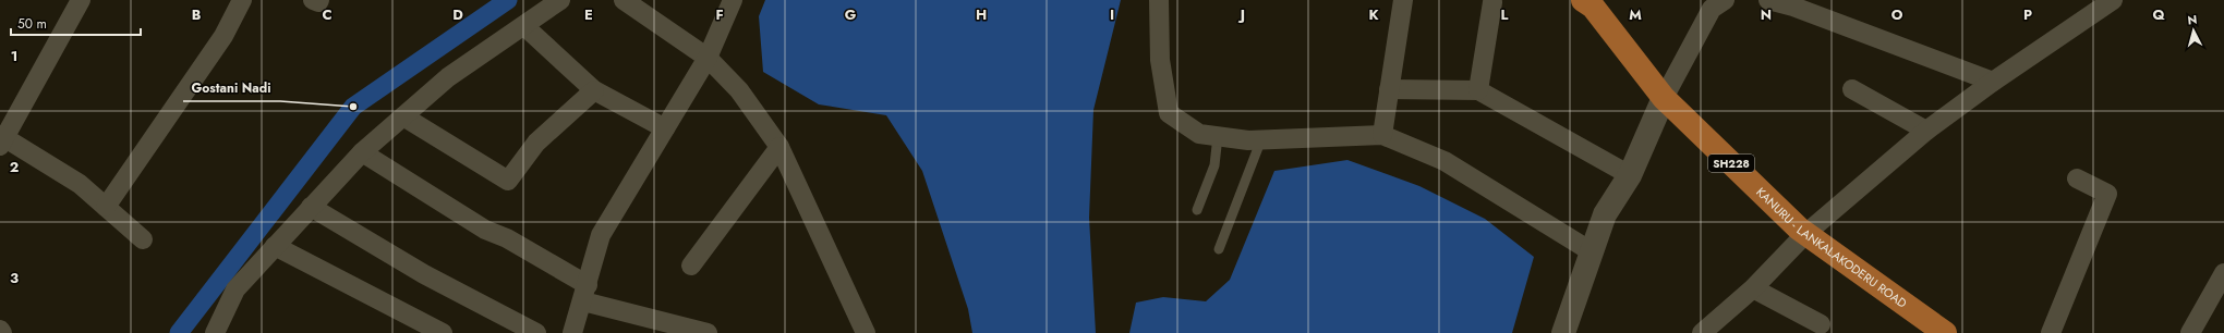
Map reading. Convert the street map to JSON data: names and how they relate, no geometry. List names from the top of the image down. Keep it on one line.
{"streets":{"main road":["SH228","KANURU - LANKALAKODERU ROAD"]},"places":["Gostani Nadi"],"scale_bar":"50 m","north":"top","grid":{"columns":["B","C","D","E","F","G","H","I","J","K","L","M","N","O","P","Q"],"rows":["1","2","3"]}}
